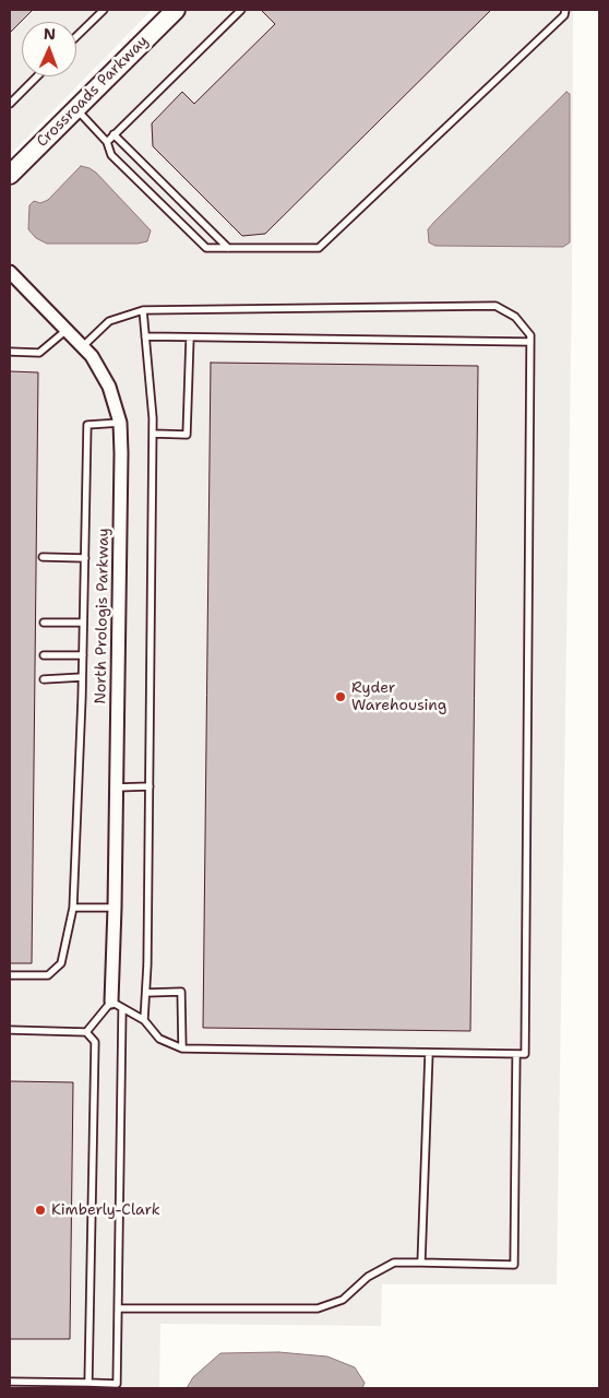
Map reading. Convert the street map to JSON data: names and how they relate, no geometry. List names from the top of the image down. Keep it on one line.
{"streets":{"street":["Crossroads Parkway","North Prologis Parkway"]},"places":["Ryder Warehousing","Kimberly-Clark"],"north":"top"}
